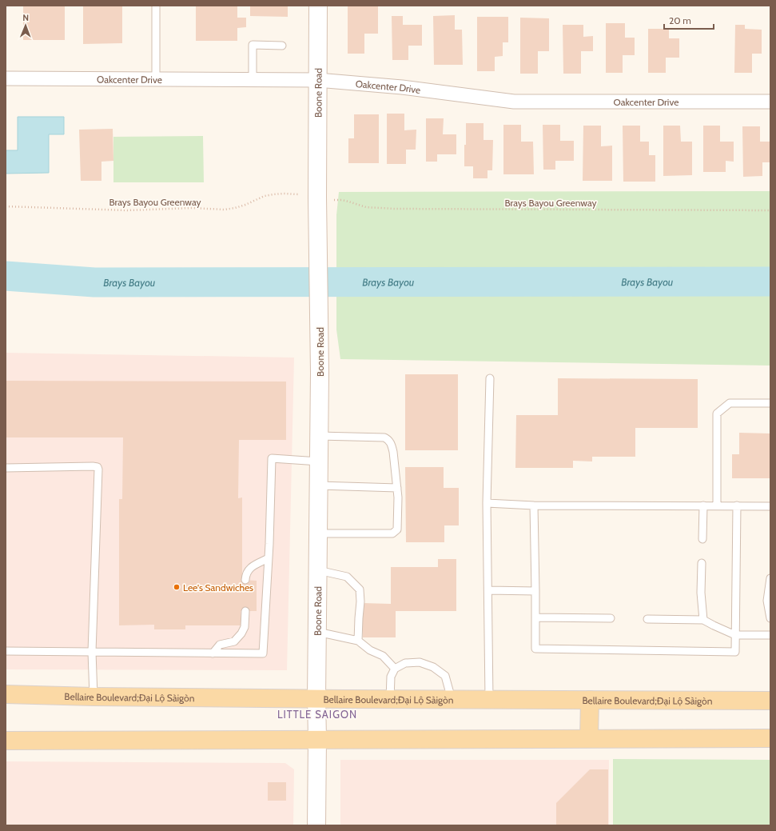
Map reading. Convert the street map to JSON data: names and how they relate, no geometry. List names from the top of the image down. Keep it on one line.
{"streets":{"main road":["Bellaire Boulevard;Đại Lộ Sàigòn"],"street":["Oakcenter Drive","Boone Road"],"path":["Brays Bayou Greenway"]},"crossings":[["Oakcenter Drive","Boone Road"],["Boone Road","Bellaire Boulevard;Đại Lộ Sàigòn"]],"districts":["LITTLE SAIGON"],"water":["Brays Bayou"],"places":["Lee's Sandwiches"],"scale_bar":"20 m","north":"top"}
